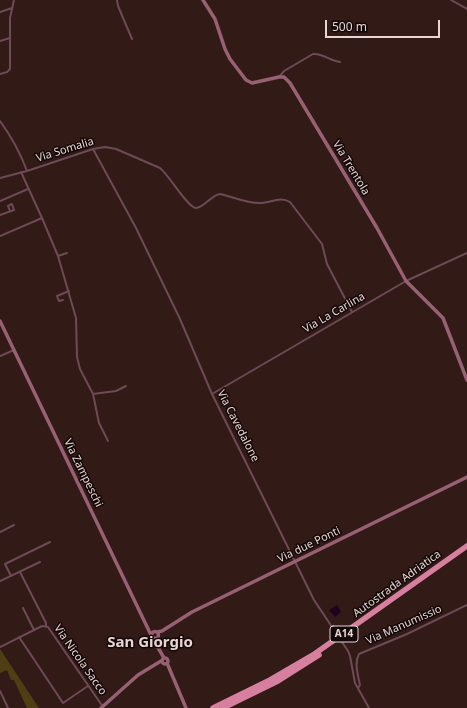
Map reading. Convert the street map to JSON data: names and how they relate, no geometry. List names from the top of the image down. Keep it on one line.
{"streets":{"highway":["Autostrada Adriatica","A14"],"street":["Via Somalia","Via Trentola","Via La Carlina","Via Cavedalone","Via Zampeschi","Via due Ponti","Via Manumissio","Via Nicola Sacco"]},"crossings":[["Via Somalia","Via La Carlina"],["Via Somalia","Via Cavedalone"],["Via Trentola","Via La Carlina"],["Via La Carlina","Via Cavedalone"],["Via Cavedalone","Via due Ponti"],["Via Cavedalone","Via Manumissio"],["Via Zampeschi","Via due Ponti"]],"districts":["San Giorgio"],"scale_bar":"500 m"}
